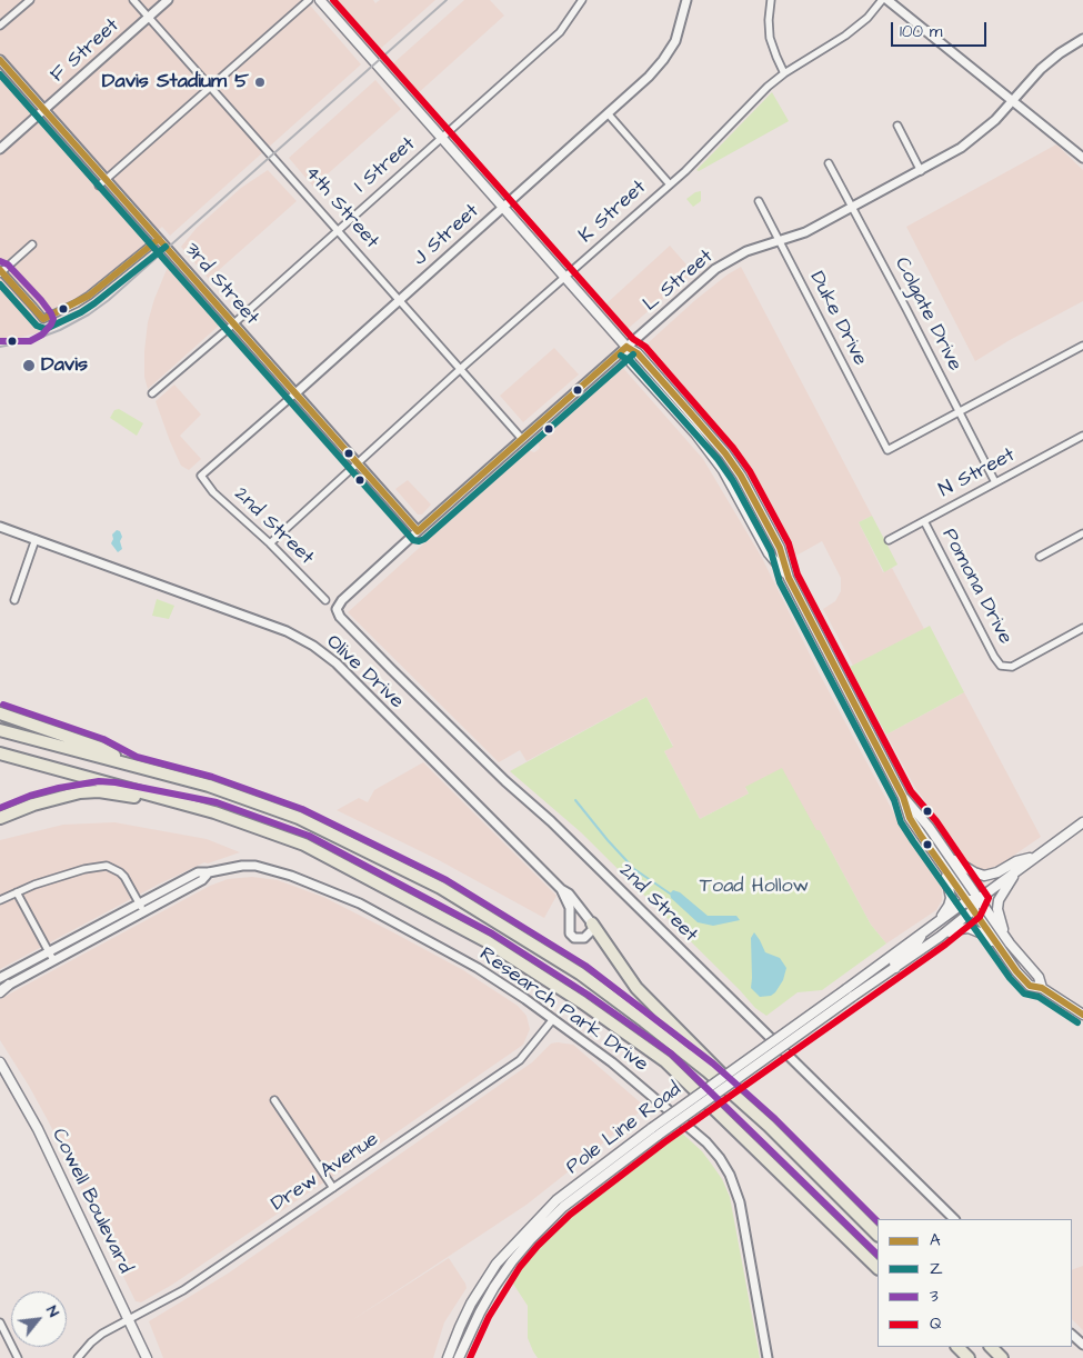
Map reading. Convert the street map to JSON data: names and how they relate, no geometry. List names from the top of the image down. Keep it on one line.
{"streets":{"main road":["Pole Line Road","Cowell Boulevard"],"street":["F Street","I Street","4th Street","K Street","J Street","L Street","3rd Street","Colgate Drive","Duke Drive","N Street","2nd Street","Pomona Drive","Olive Drive","Research Park Drive","Drew Avenue"]},"crossings":[["F Street","4th Street"],["F Street","3rd Street"],["I Street","4th Street"],["I Street","3rd Street"],["4th Street","K Street"],["4th Street","J Street"],["4th Street","L Street"],["K Street","3rd Street"],["K Street","2nd Street"],["J Street","3rd Street"],["J Street","2nd Street"],["L Street","3rd Street"],["L Street","Colgate Drive"],["L Street","Duke Drive"],["L Street","2nd Street"],["Colgate Drive","Duke Drive"],["Colgate Drive","N Street"],["N Street","Pomona Drive"],["Research Park Drive","Drew Avenue"],["Drew Avenue","Cowell Boulevard"]],"parks":["Toad Hollow"],"places":["Davis Stadium 5","Davis"],"lines":["transit line Q","transit line A","transit line Z","transit line 3"],"legend":["A","Z","3","Q"],"scale_bar":"100 m","north":"top right"}
